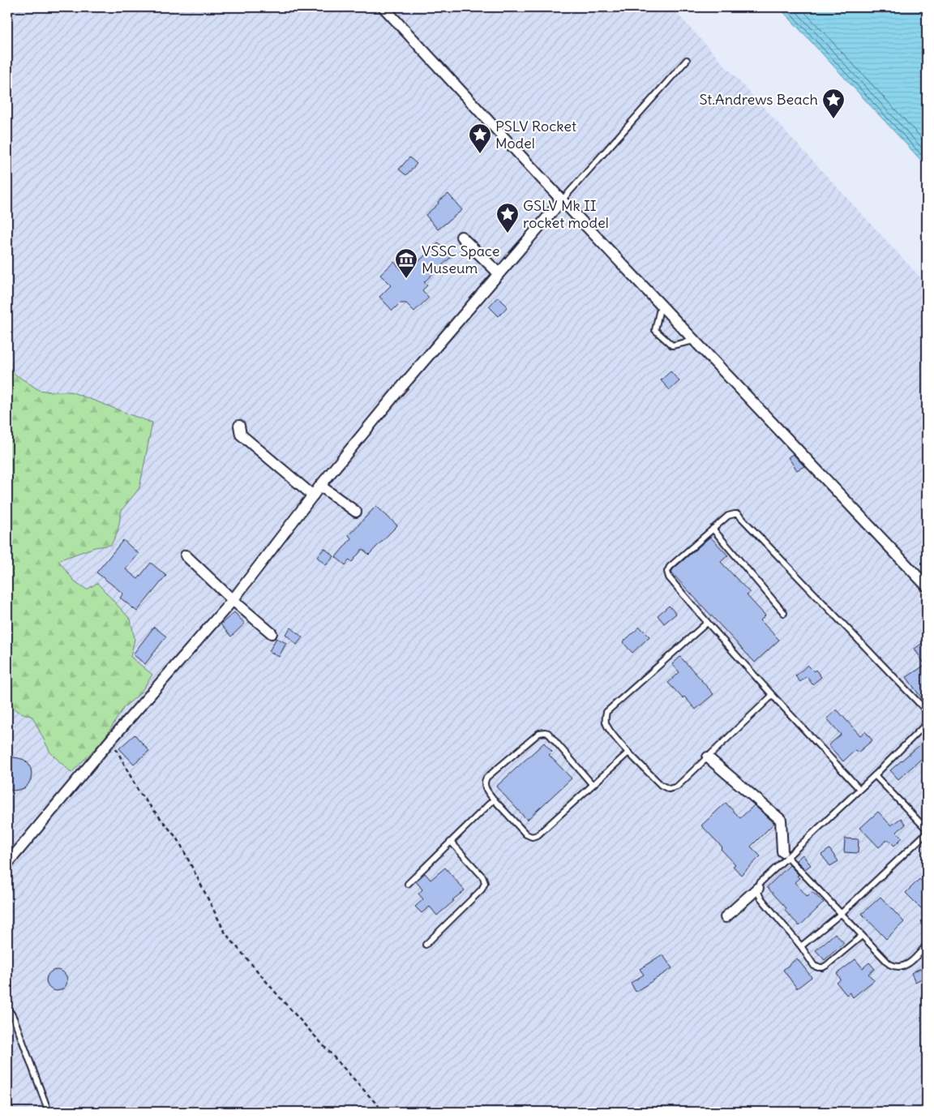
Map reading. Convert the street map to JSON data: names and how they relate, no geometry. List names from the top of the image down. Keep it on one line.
{"places":{"place":["St.Andrews Beach","PSLV Rocket Model","GSLV Mk II rocket model"],"museum":["VSSC Space Museum"]}}
